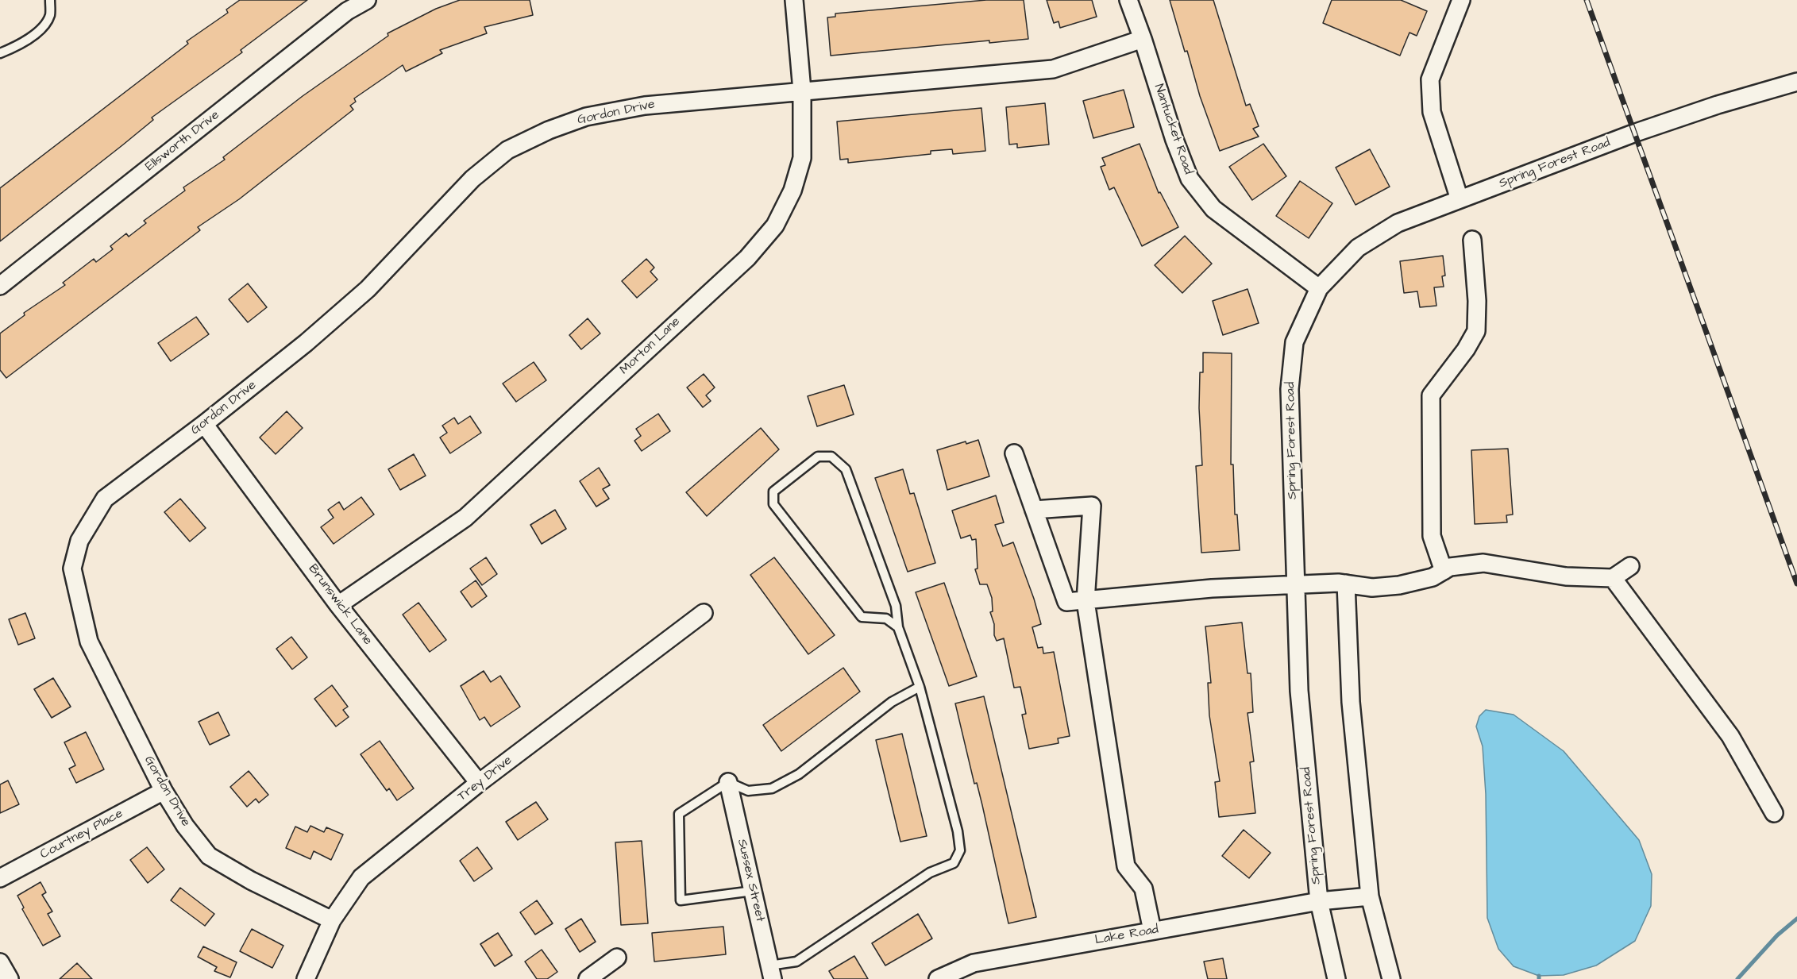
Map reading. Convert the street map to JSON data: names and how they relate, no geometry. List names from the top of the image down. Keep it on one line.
{"streets":{"street":["Gordon Drive","Nantucket Road","Ellsworth Drive","Spring Forest Road","Morton Lane","Brunswick Lane","Trey Drive","Courtney Place","Sussex Street","Lake Road"]},"crossings":[["Gordon Drive","Nantucket Road"],["Gordon Drive","Morton Lane"],["Gordon Drive","Brunswick Lane"],["Gordon Drive","Trey Drive"],["Gordon Drive","Courtney Place"],["Nantucket Road","Spring Forest Road"],["Spring Forest Road","Lake Road"],["Morton Lane","Brunswick Lane"],["Brunswick Lane","Trey Drive"]]}
